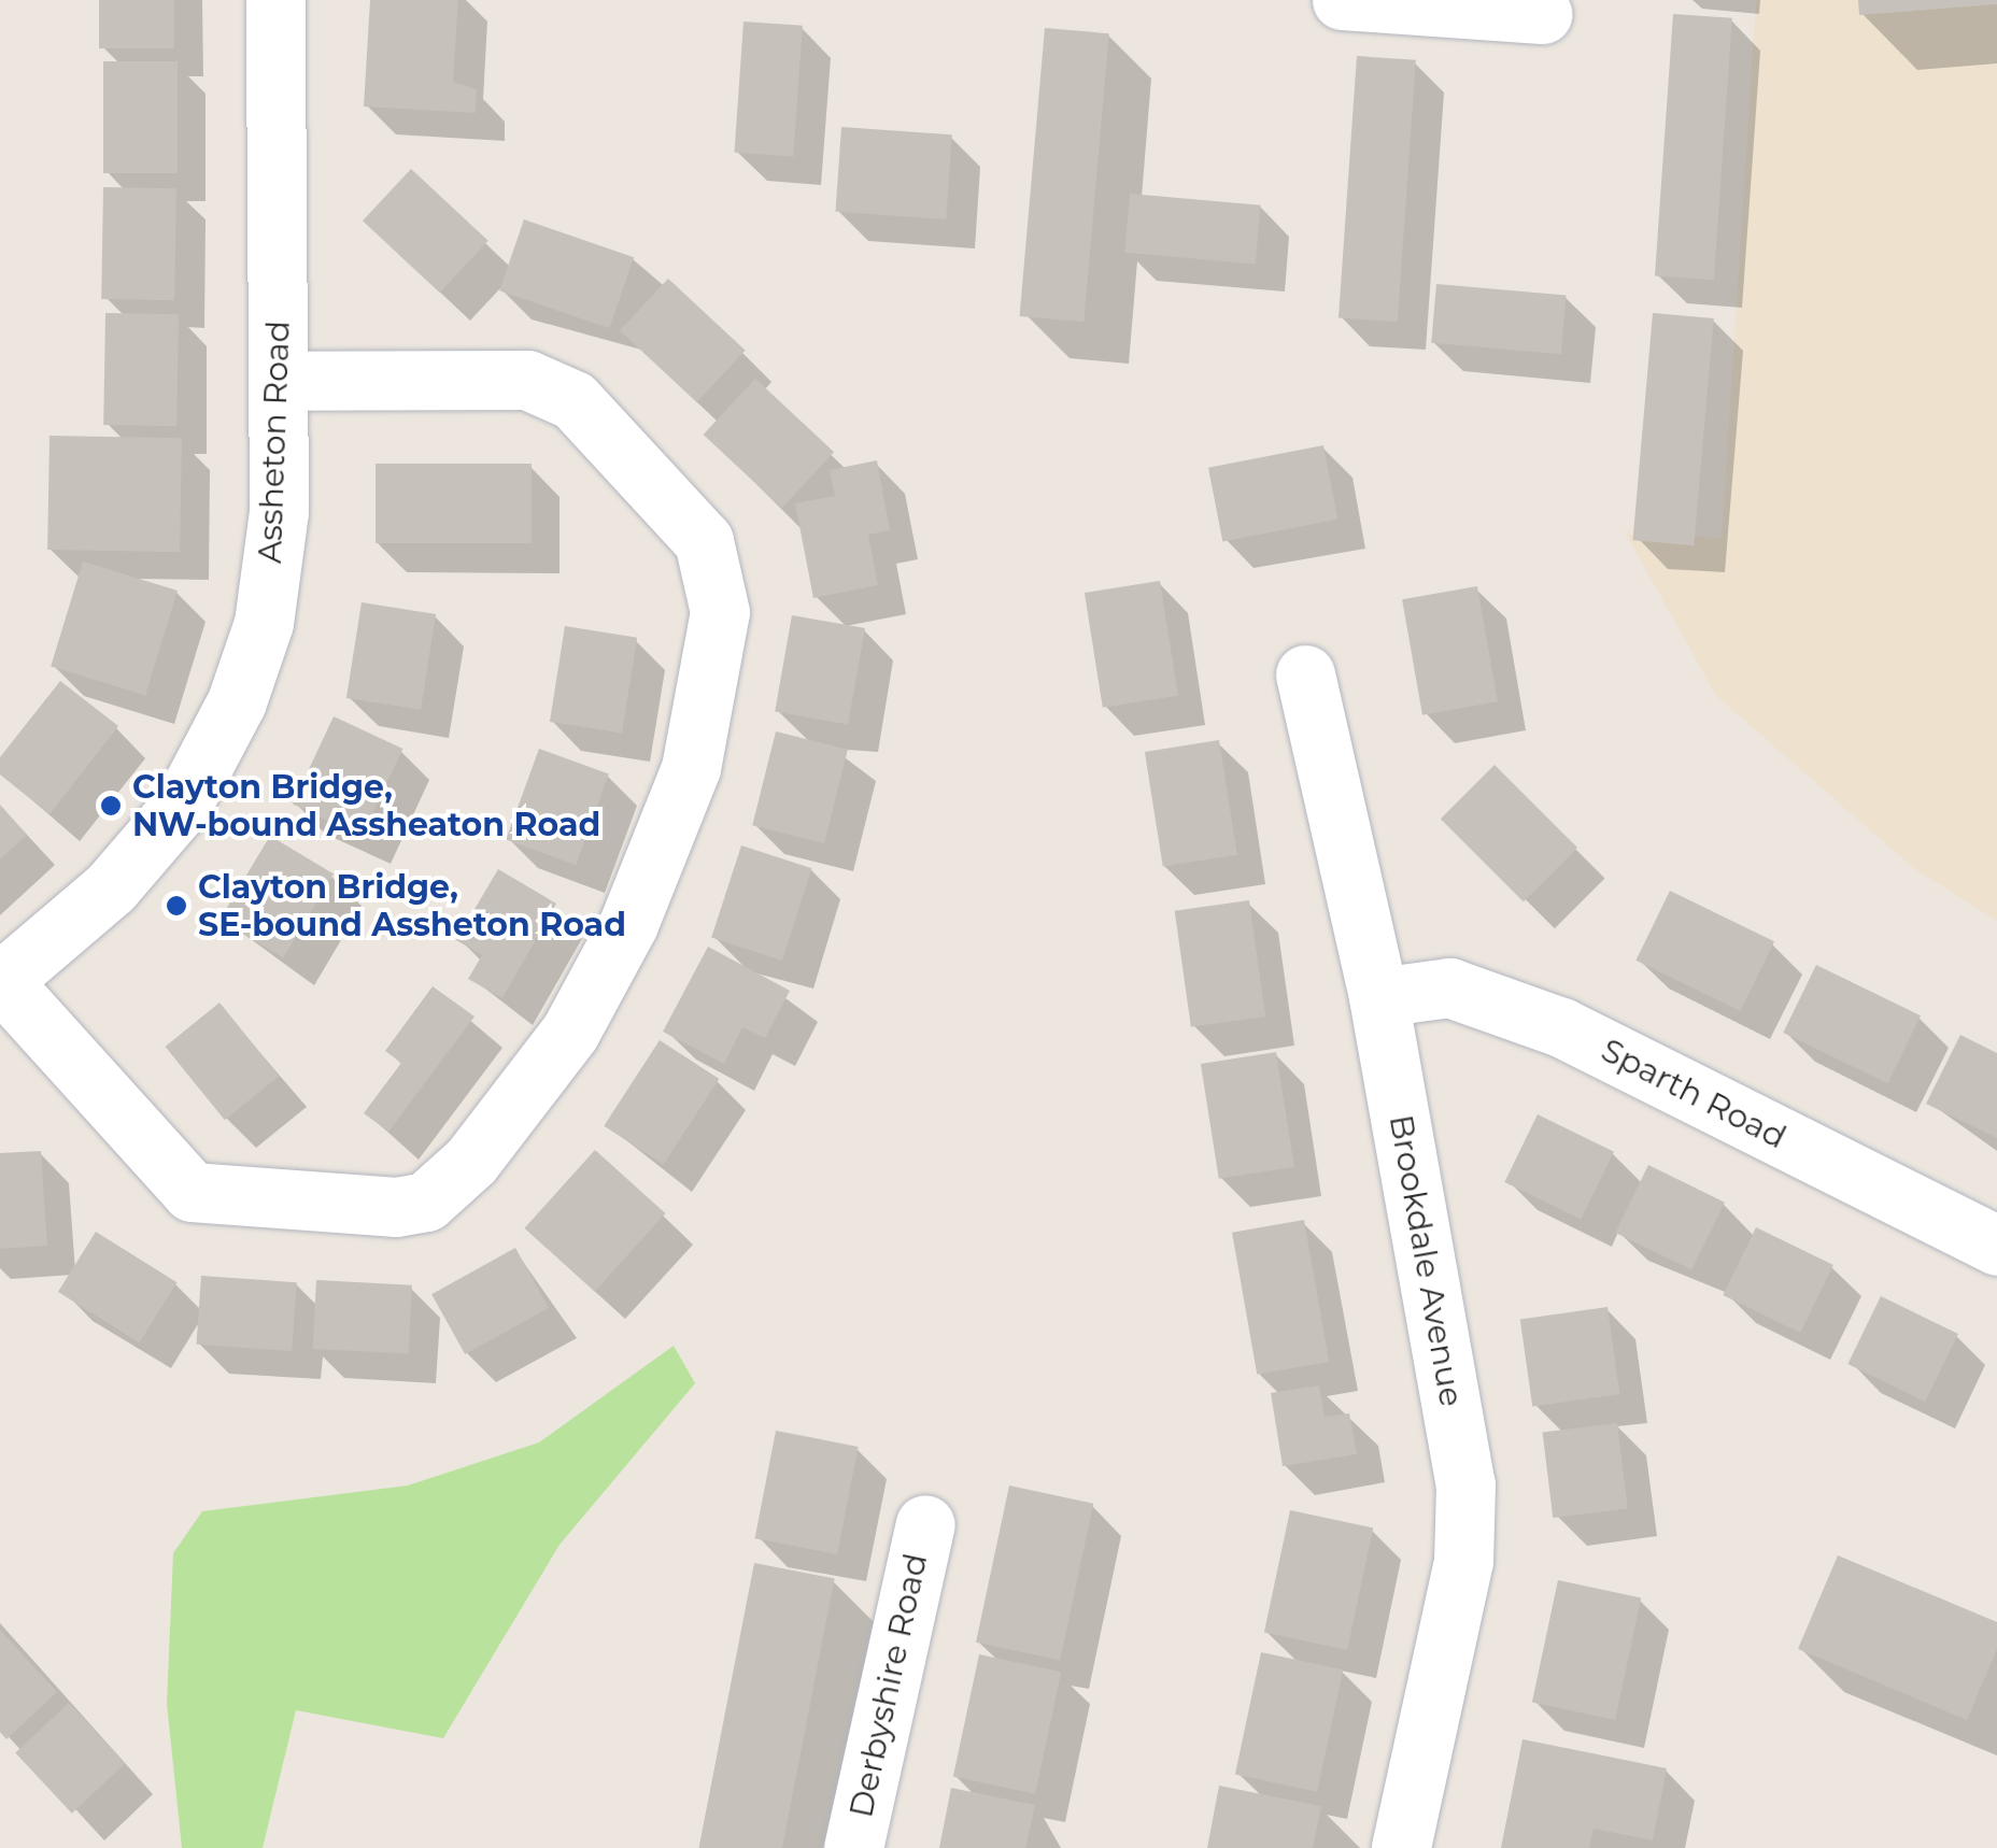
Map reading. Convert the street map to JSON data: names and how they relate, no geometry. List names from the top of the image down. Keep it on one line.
{"streets":{"street":["Assheton Road","Sparth Road","Brookdale Avenue","Derbyshire Road"]},"crossings":[["Sparth Road","Brookdale Avenue"]],"places":["Clayton Bridge, NW-bound Assheaton Road","Clayton Bridge, SE-bound Assheton Road"]}
